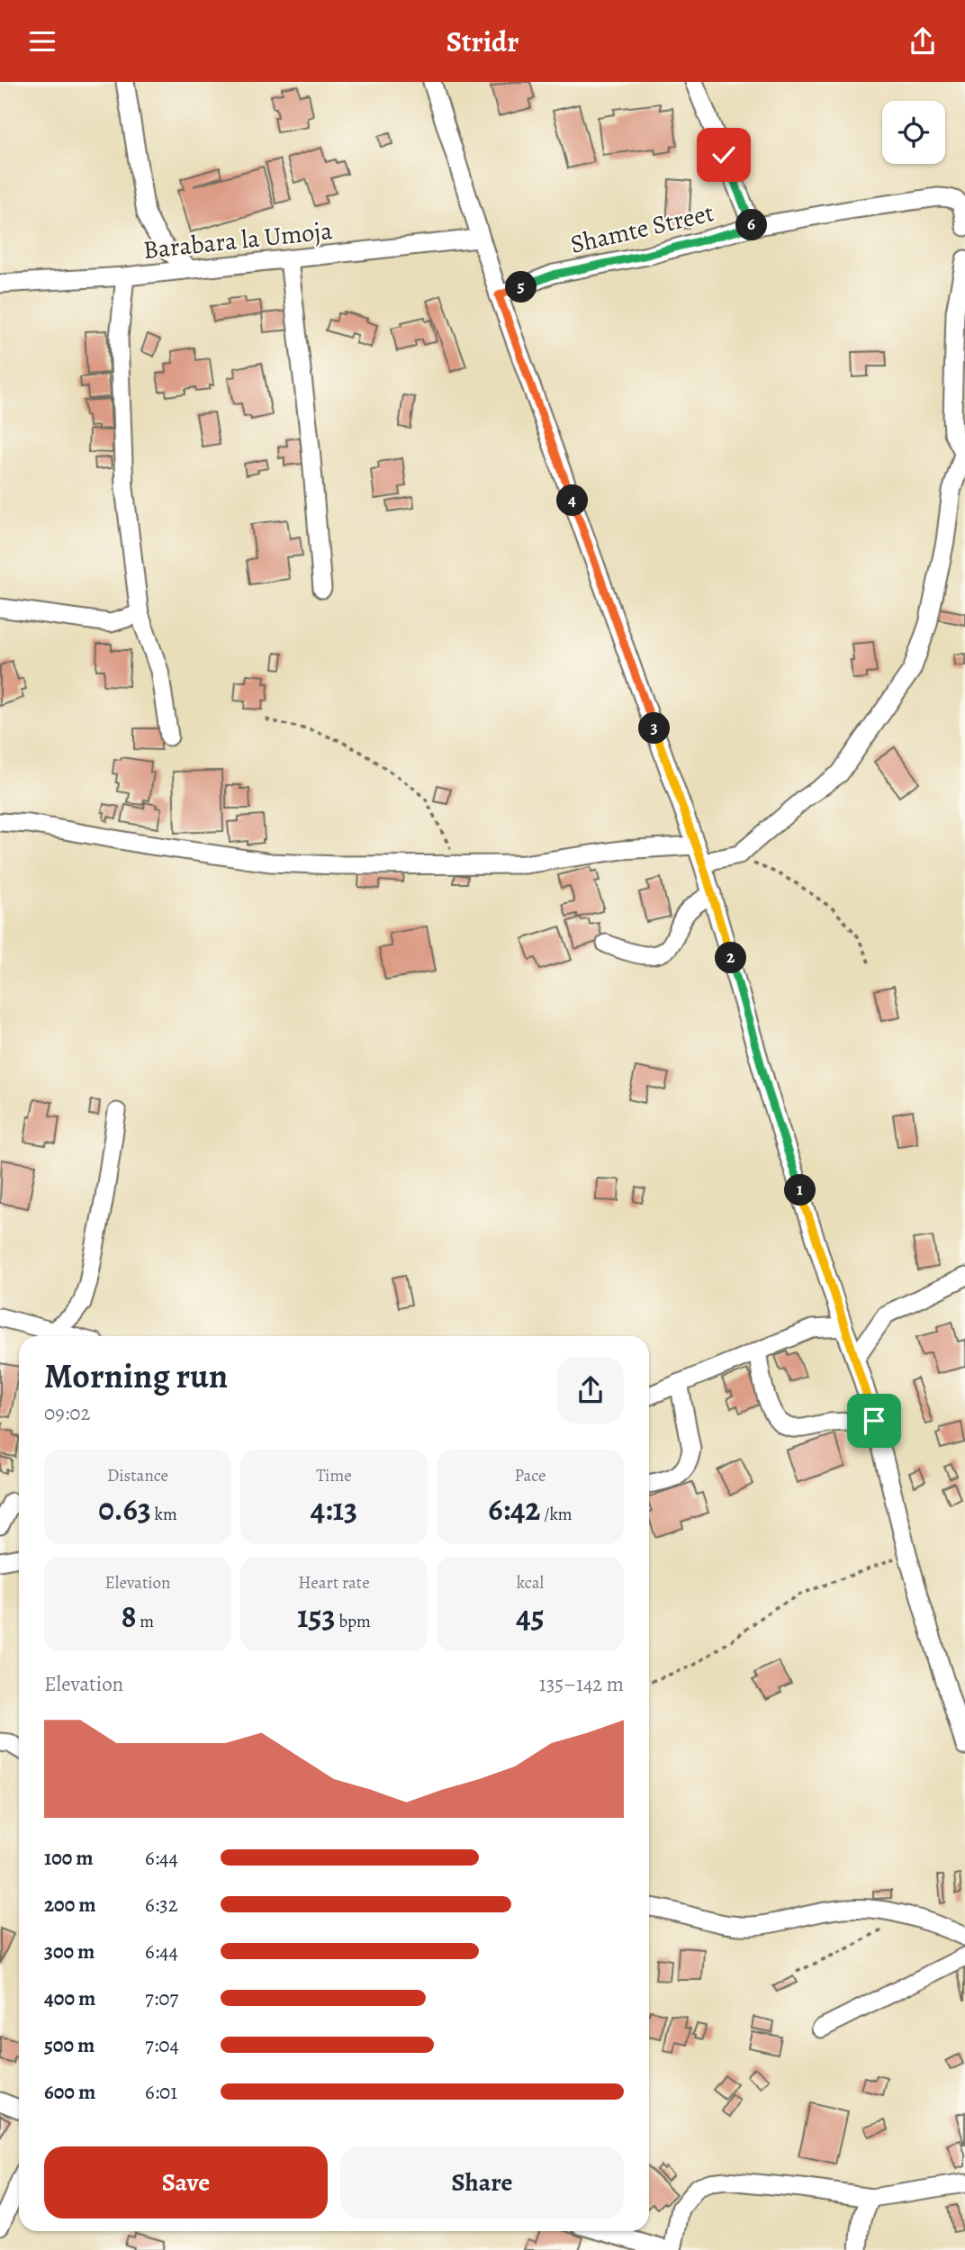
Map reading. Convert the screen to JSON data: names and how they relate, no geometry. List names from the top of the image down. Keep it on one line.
{"streets":{"street":["Shamte Street","Barabara la Umoja"]},"page":{"header":"Stridr","pins":["6","5","4","3","2","1"],"heading":["Morning run","09:02"],"stats":[["Distance","0.63 km"],["Time","4:13"],["Pace","6:42 /km"],["Elevation","8 m"],["Heart rate","153 bpm"],["kcal","45"]],"chart":["Elevation","135–142 m"],"list":[{"name":"100 m","note":"6:44"},{"name":"200 m","note":"6:32"},{"name":"300 m","note":"6:44"},{"name":"400 m","note":"7:07"},{"name":"500 m","note":"7:04"},{"name":"600 m","note":"6:01"}],"buttons":["Save","Share"]}}
